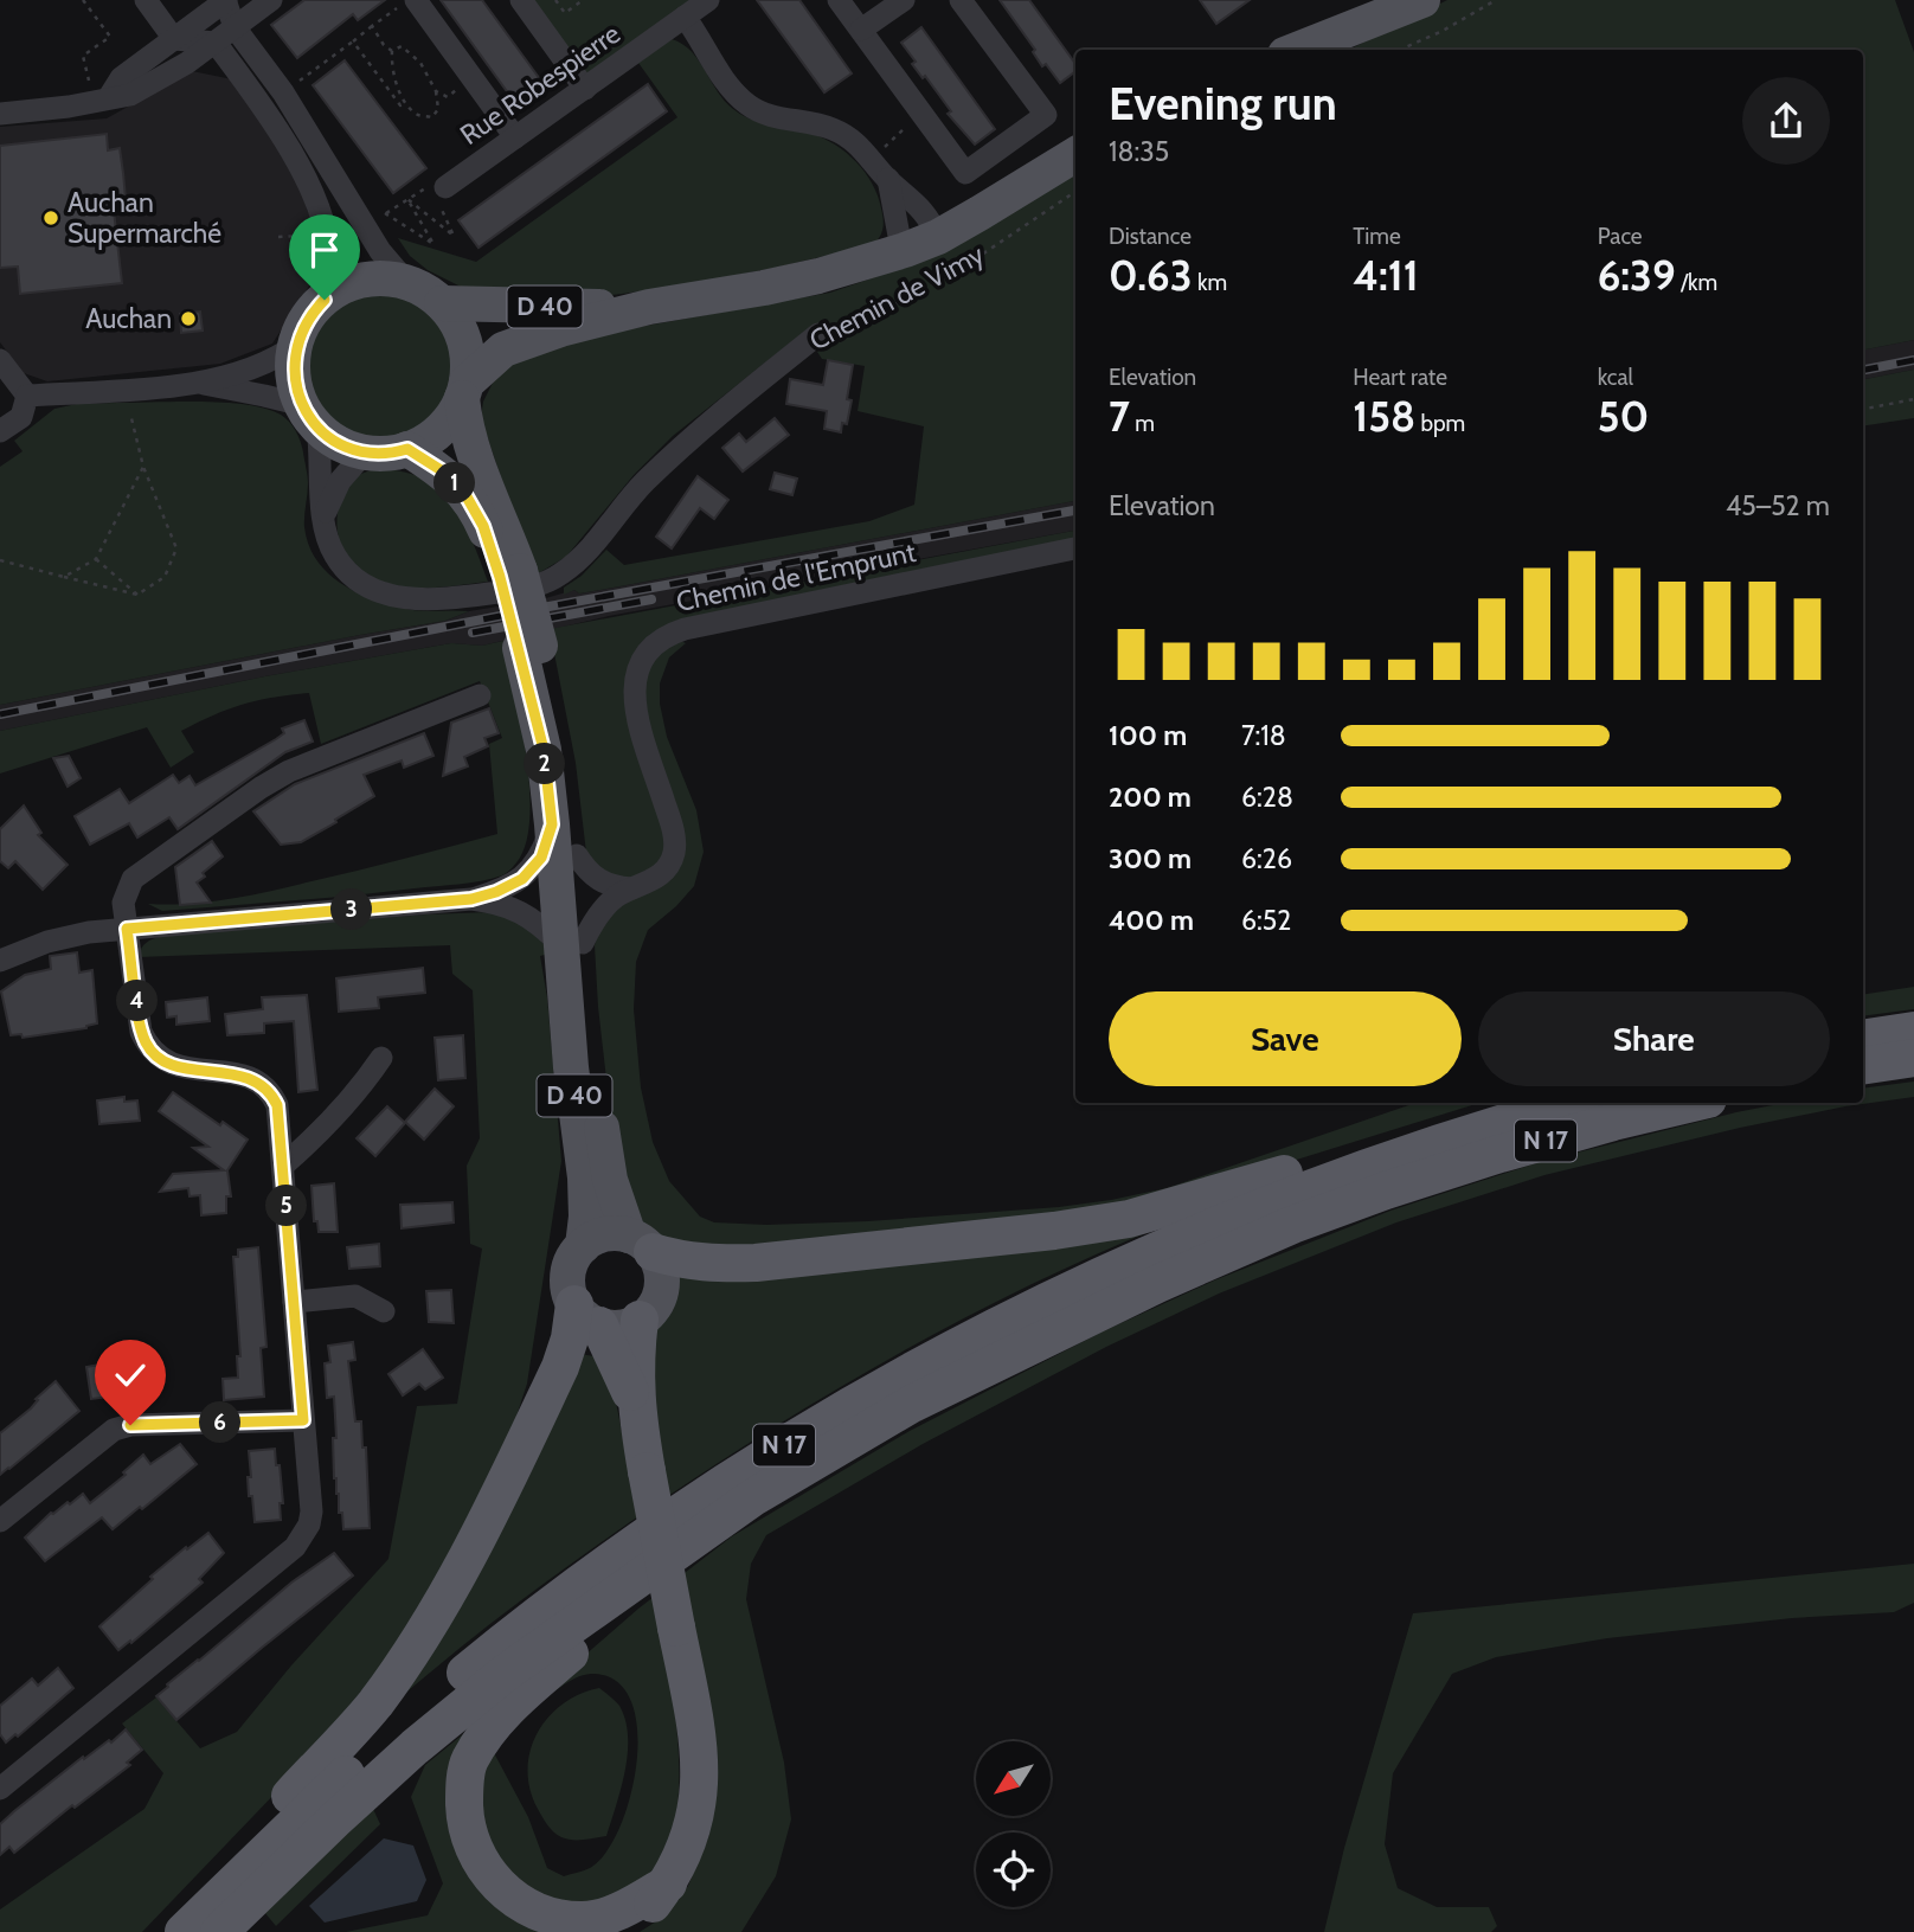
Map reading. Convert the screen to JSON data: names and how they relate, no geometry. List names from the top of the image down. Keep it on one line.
{"streets":{"highway":["N 17"],"main road":["Chemin de Vimy","D 40"],"street":["Rue Robespierre","Chemin de l'Emprunt"]},"crossings":[["Chemin de Vimy","D 40"],["D 40","Chemin de l'Emprunt"]],"places":["Auchan Supermarché","Auchan"],"north":"bottom left","page":{"heading":["Evening run","18:35"],"stats":[["Distance","0.63 km"],["Time","4:11"],["Pace","6:39 /km"],["Elevation","7 m"],["Heart rate","158 bpm"],["kcal","50"]],"pins":["1","2","3","4","5","6"],"chart":["Elevation","45–52 m"],"list":[{"name":"100 m","note":"7:18"},{"name":"200 m","note":"6:28"},{"name":"300 m","note":"6:26"},{"name":"400 m","note":"6:52"}],"buttons":["Save","Share"]}}
